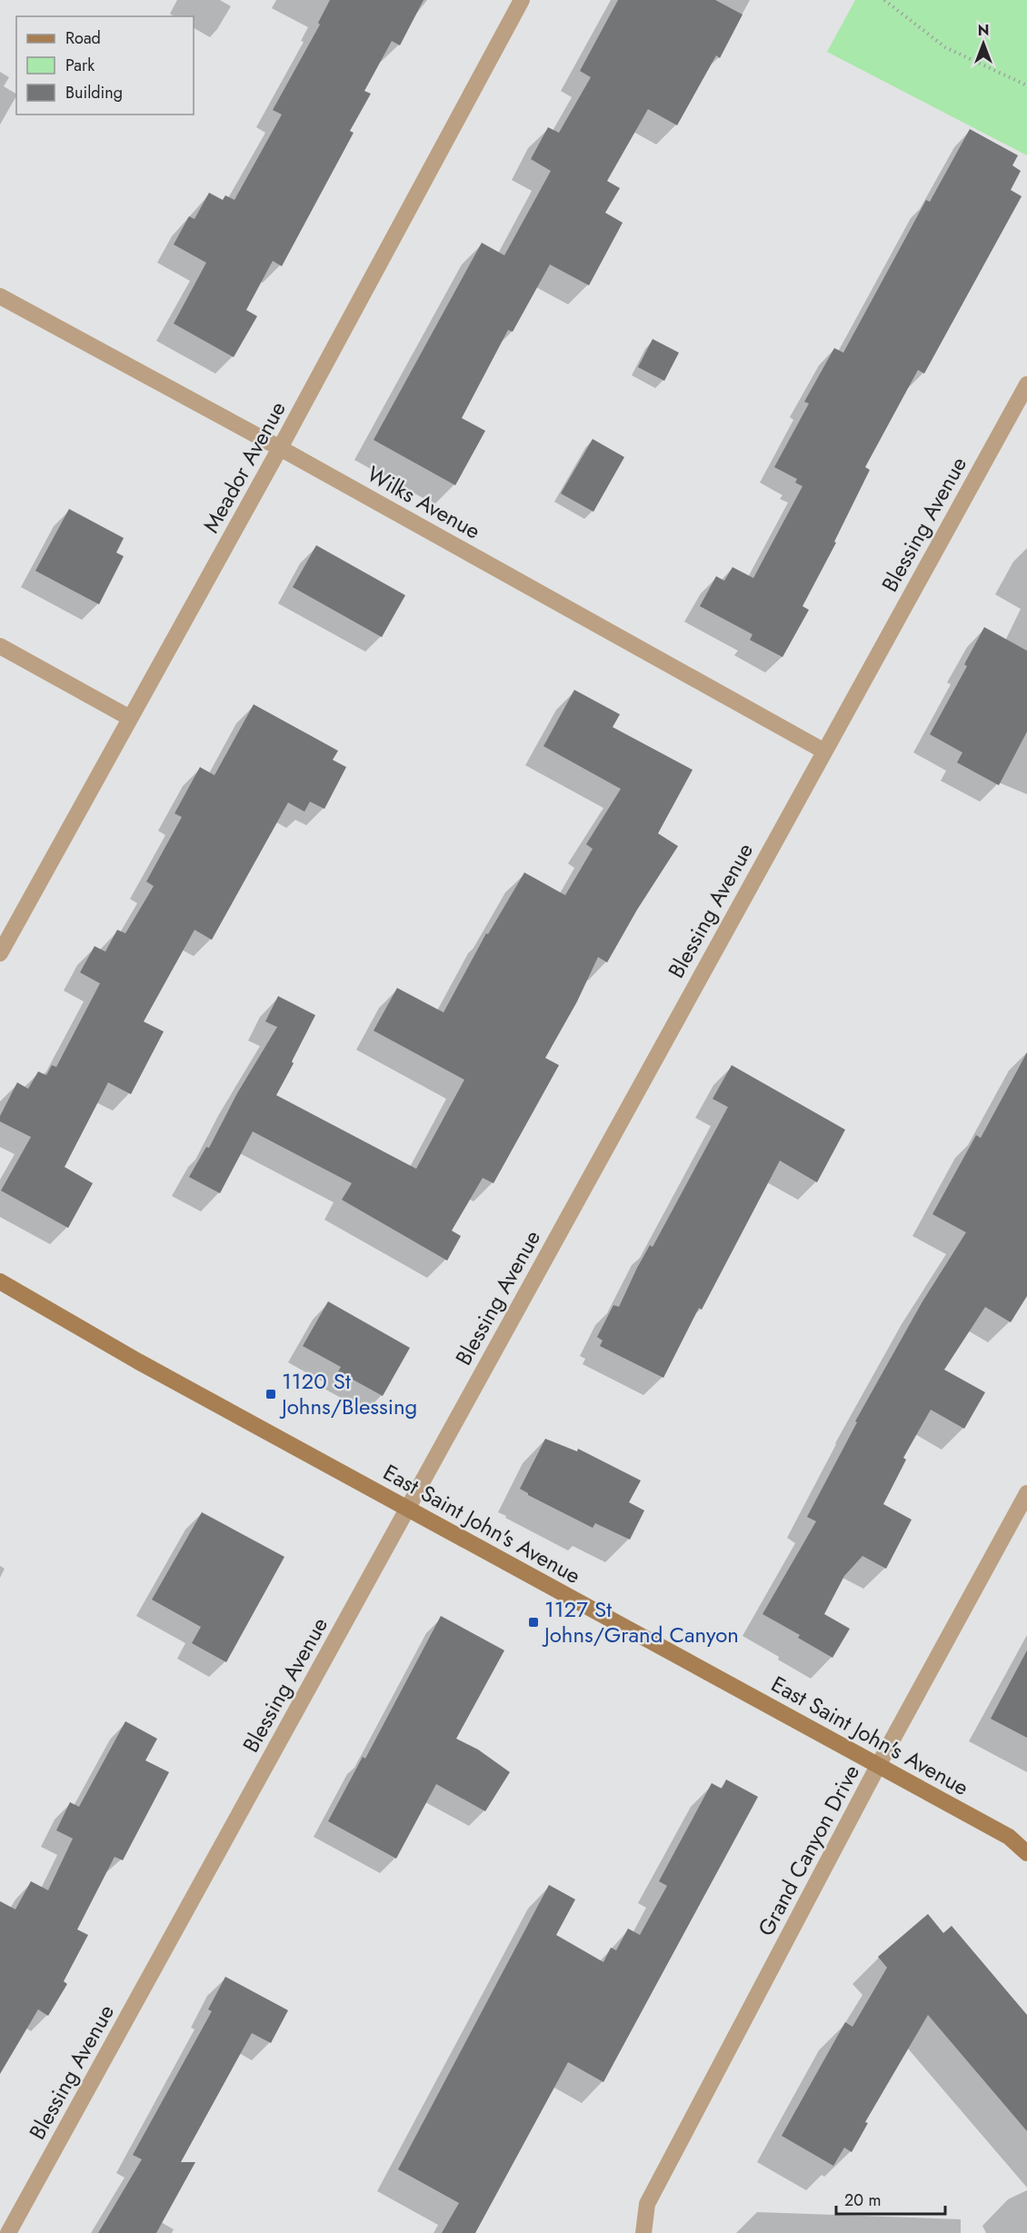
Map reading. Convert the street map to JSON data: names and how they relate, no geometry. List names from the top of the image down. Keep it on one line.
{"streets":{"street":["Meador Avenue","Wilks Avenue","Blessing Avenue","East Saint John's Avenue","Grand Canyon Drive"]},"crossings":[["Meador Avenue","Wilks Avenue"],["Wilks Avenue","Blessing Avenue"],["Blessing Avenue","East Saint John's Avenue"],["East Saint John's Avenue","Grand Canyon Drive"]],"places":{"transit":["1120 St Johns/Blessing","1127 St Johns/Grand Canyon"]},"legend":["Road","Park","Building"],"scale_bar":"20 m","north":"top"}
